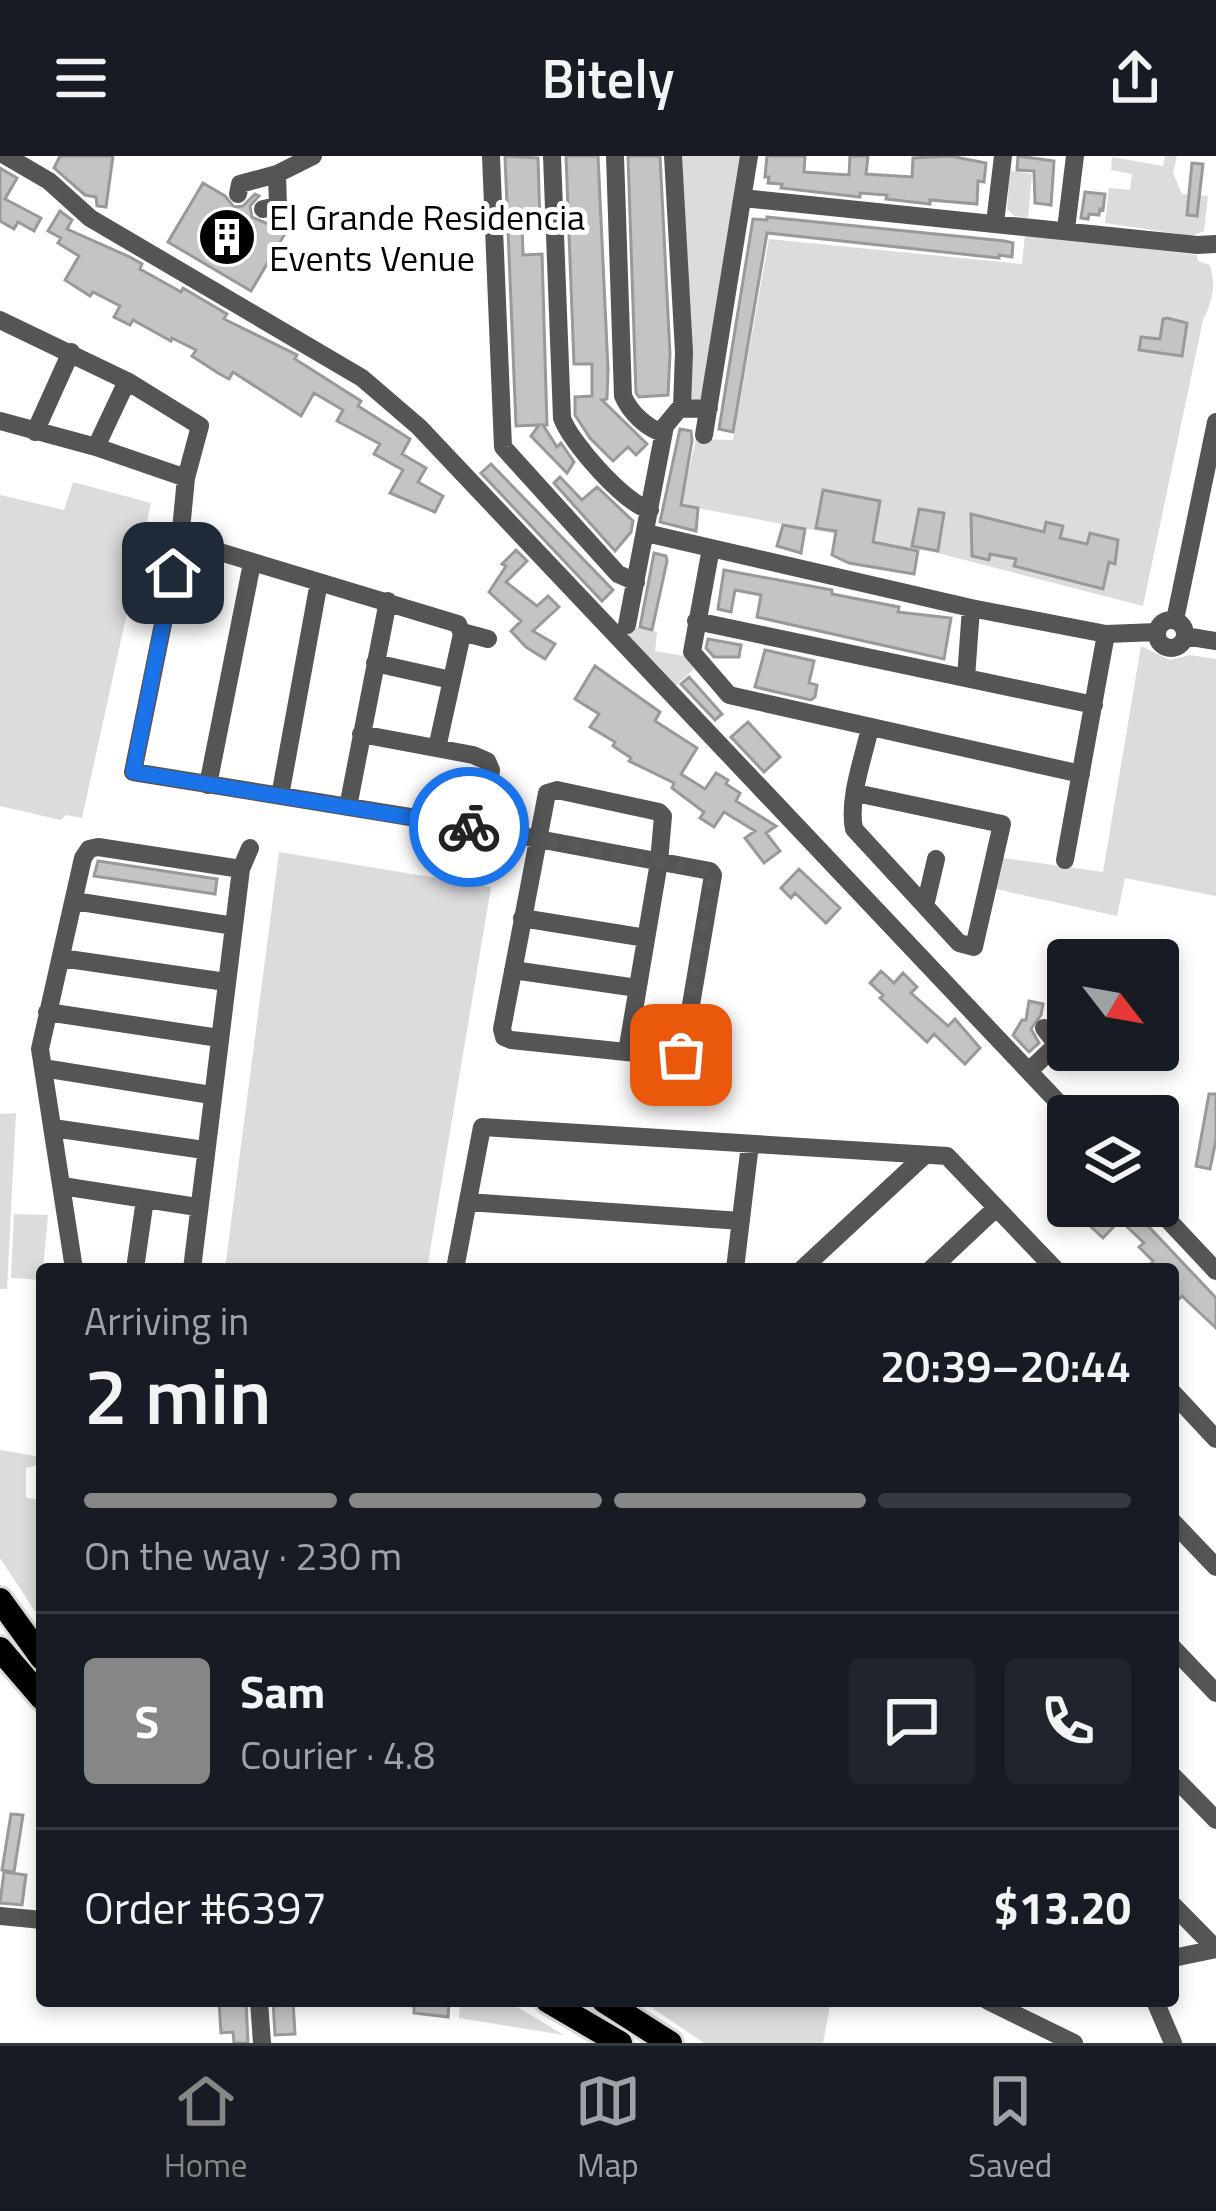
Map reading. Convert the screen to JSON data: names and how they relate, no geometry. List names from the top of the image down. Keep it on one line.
{"places":{"building":["El Grande Residencia Events Venue"]},"north":"bottom right","page":{"header":"Bitely","heading":["2 min","Arriving in","20:39–20:44"],"panel":["Sam","Courier · 4.8","Order #6397","$13.20"],"bar":"On the way · 230 m","round":"S","tabs":["Home","Map","Saved"]}}
